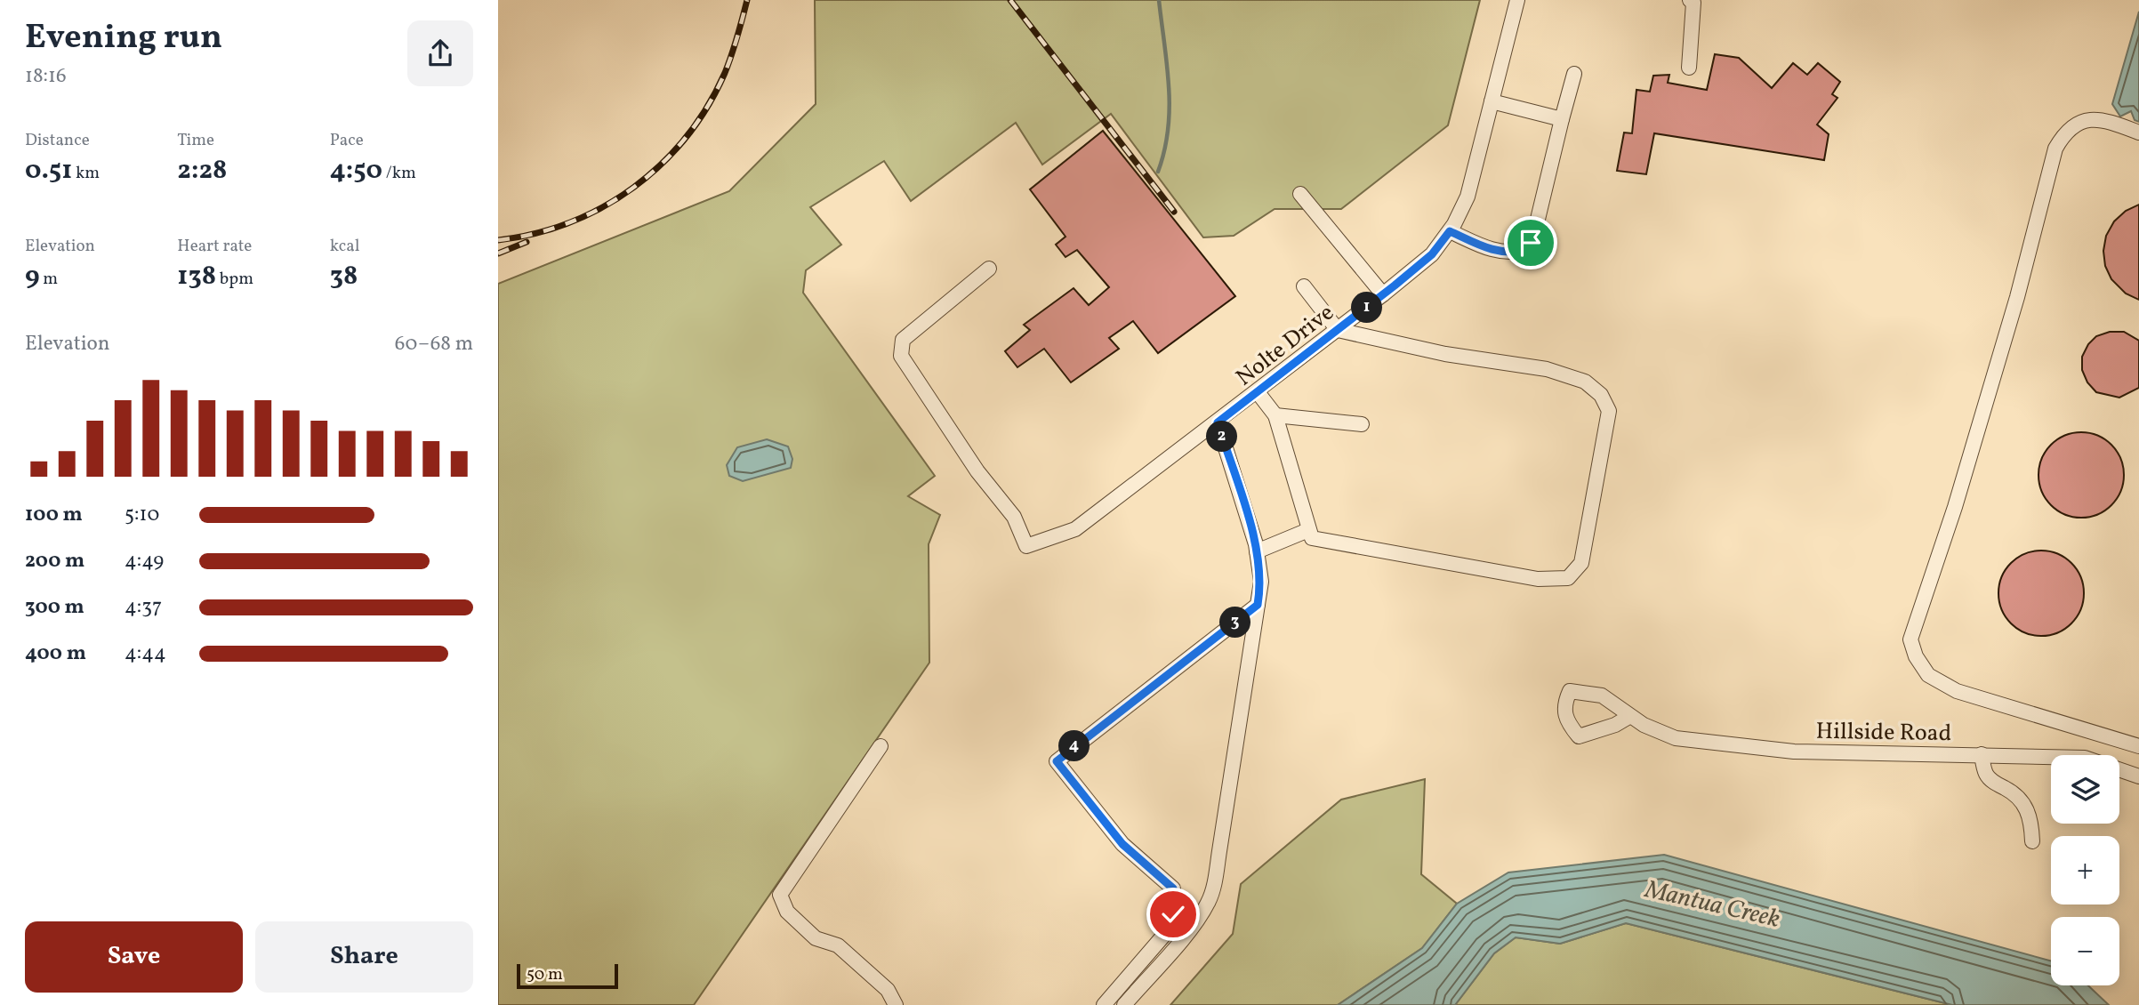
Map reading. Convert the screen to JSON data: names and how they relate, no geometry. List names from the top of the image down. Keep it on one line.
{"streets":{"street":["Nolte Drive","Hillside Road"]},"water":["Mantua Creek"],"scale_bar":"50 m","page":{"heading":["Evening run","18:16"],"stats":[["Distance","0.51 km"],["Time","2:28"],["Pace","4:50 /km"],["Elevation","9 m"],["Heart rate","138 bpm"],["kcal","38"]],"pins":["1","2","3","4"],"chart":["Elevation","60–68 m"],"list":[{"name":"100 m","note":"5:10"},{"name":"200 m","note":"4:49"},{"name":"300 m","note":"4:37"},{"name":"400 m","note":"4:44"}],"map_buttons":["+","−"],"buttons":["Save","Share"],"scale":"50 m"}}
